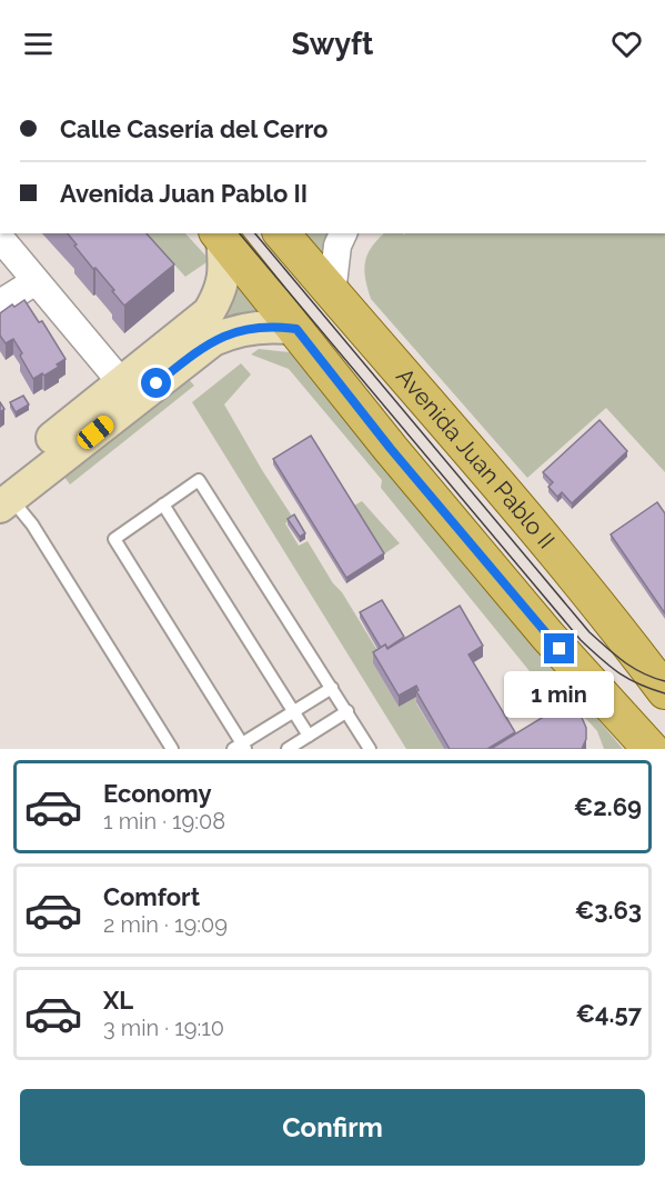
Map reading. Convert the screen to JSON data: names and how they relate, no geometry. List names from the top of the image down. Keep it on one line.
{"streets":{"main road":["Avenida Juan Pablo II"]},"page":{"header":"Swyft","banner":["Calle Casería del Cerro","Avenida Juan Pablo II"],"bubble":"1 min","list":[{"name":"Economy","note":"1 min · 19:08","value":"€2.69"},{"name":"Comfort","note":"2 min · 19:09","value":"€3.63"},{"name":"XL","note":"3 min · 19:10","value":"€4.57"}],"buttons":"Confirm"}}
